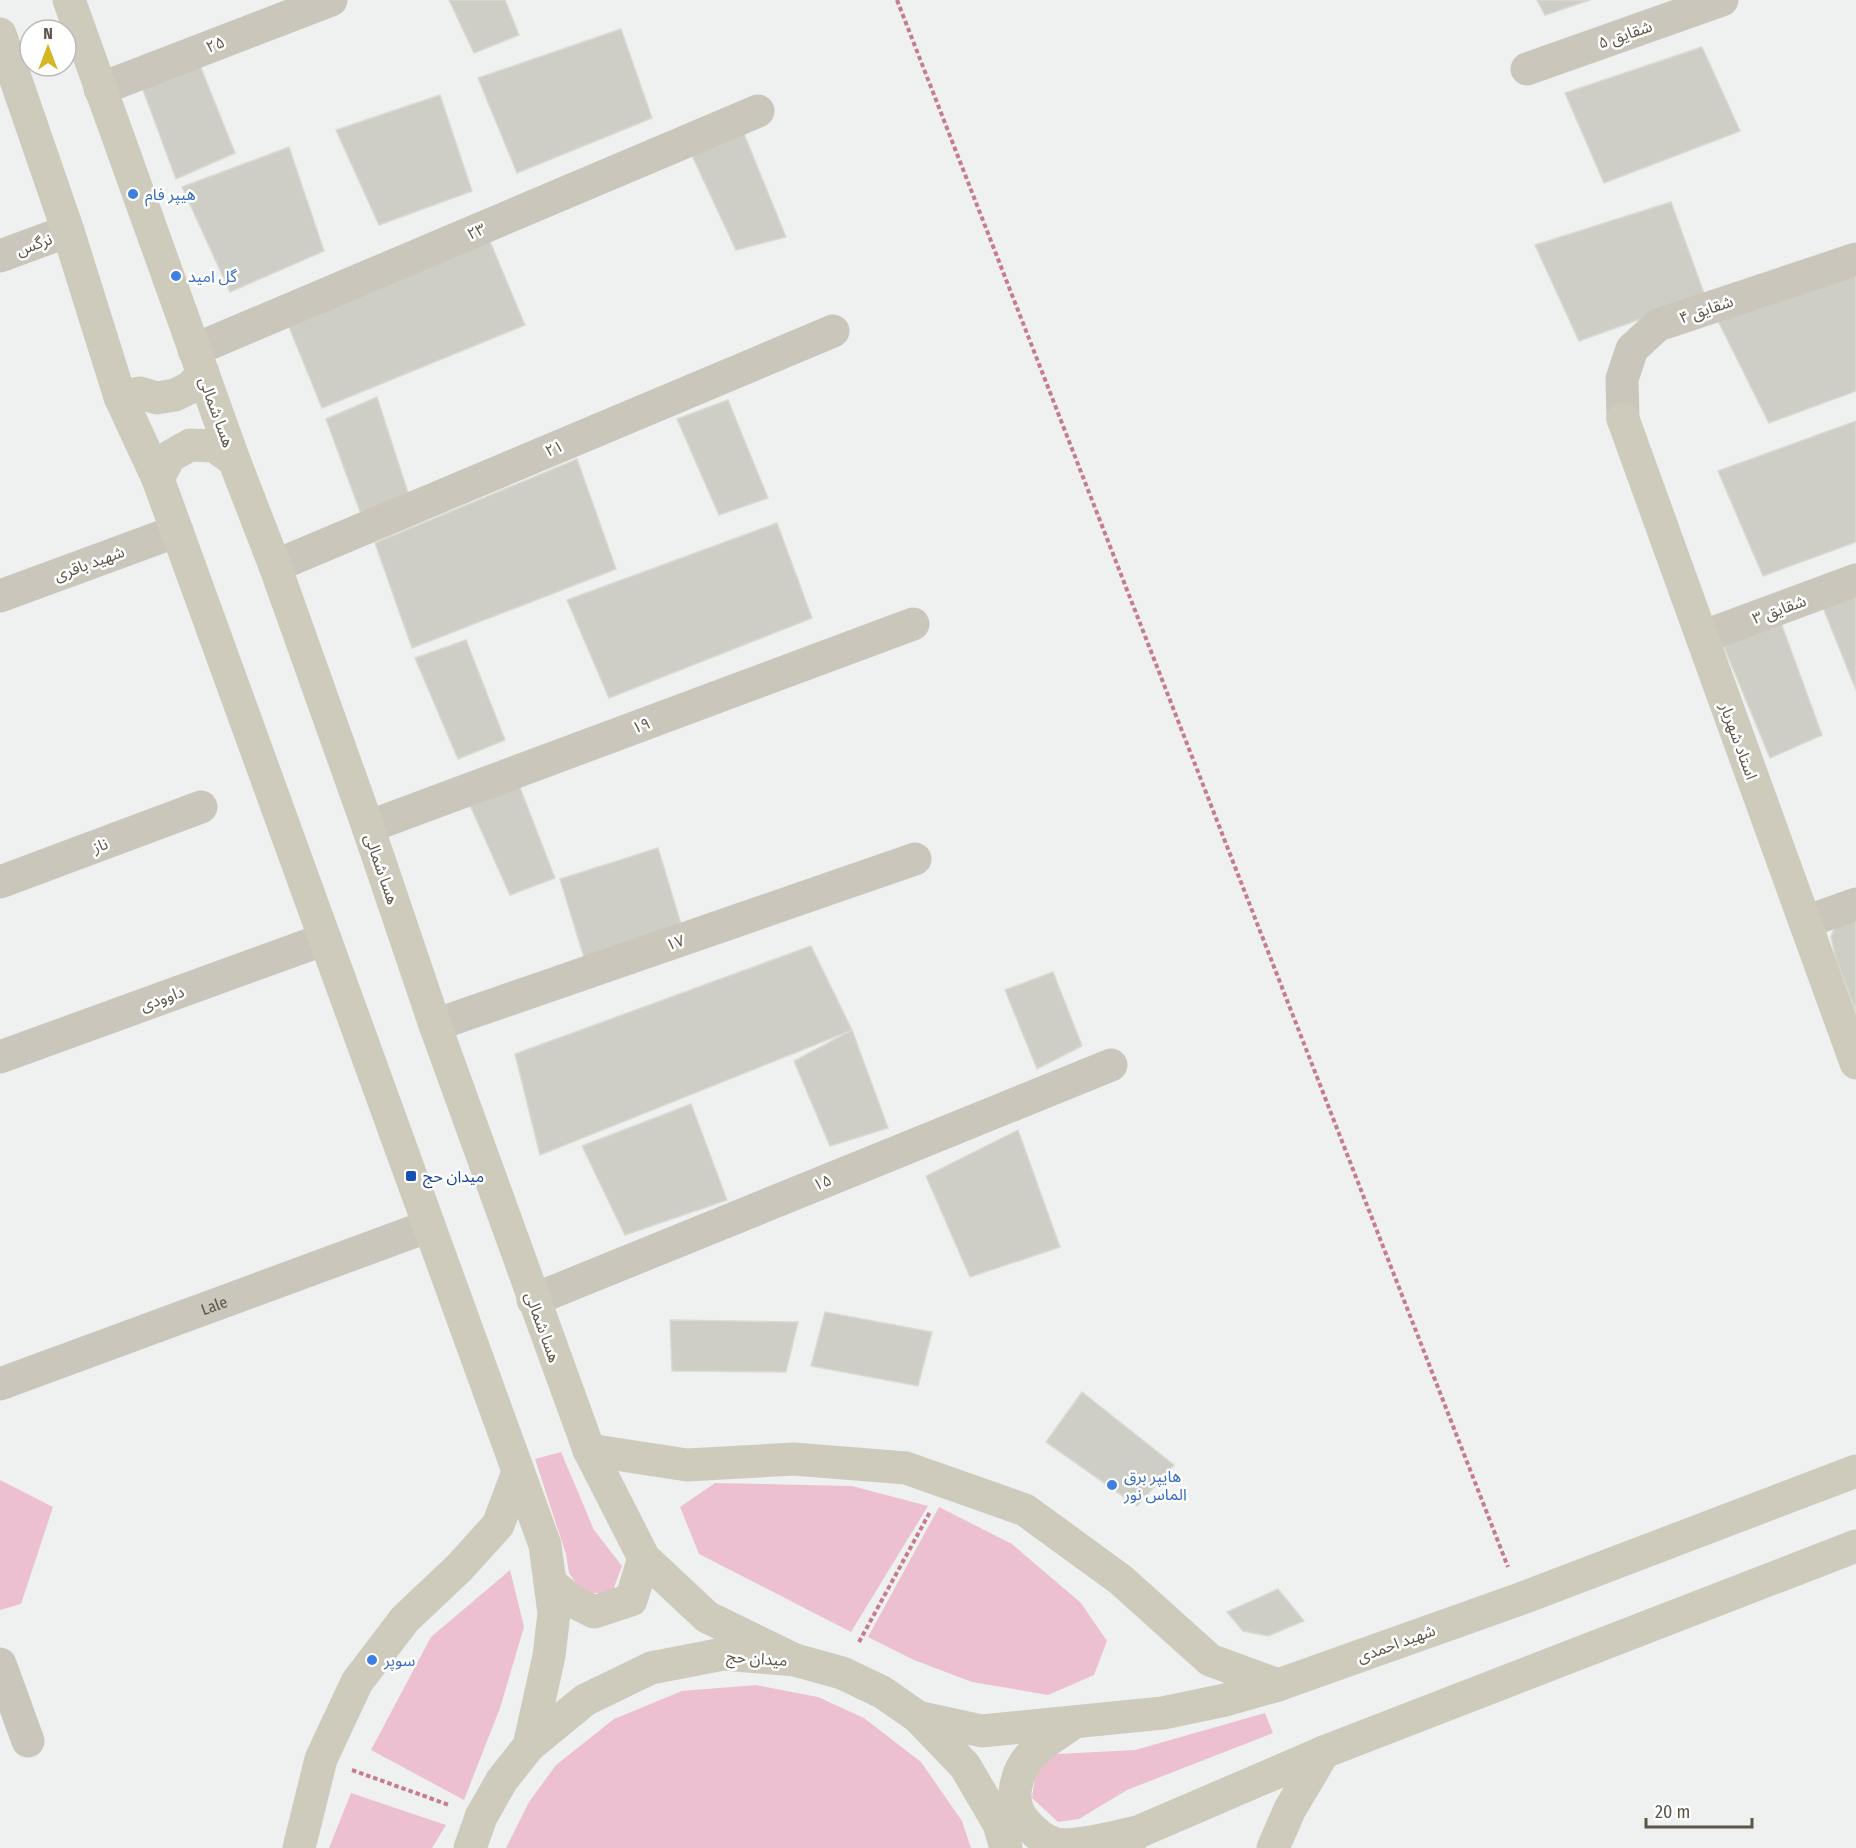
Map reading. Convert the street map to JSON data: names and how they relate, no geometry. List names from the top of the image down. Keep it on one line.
{"streets":{"main road":["هسا شمالی","استاد شهریار","شهید احمدی","میدان حج"],"street":["شقایق ۵","۲۵","۲۳","نرگس","شقایق ۴","۲۱","شهید باقری","شقایق ۳","۱۹","ناز","۱۷","داوودی","۱۵","Lale"]},"crossings":[["۲۵","هسا شمالی"],["۲۳","هسا شمالی"],["شقایق ۴","استاد شهریار"],["هسا شمالی","۲۱"],["هسا شمالی","۱۹"],["هسا شمالی","۱۷"],["هسا شمالی","۱۵"],["هسا شمالی","میدان حج"],["شقایق ۳","استاد شهریار"],["شهید احمدی","میدان حج"]],"places":{"other":["هیپر فام","گل امید","هایپر برق الماس نور","سوپر"],"transit":["میدان حج"]},"scale_bar":"20 m","north":"top"}
